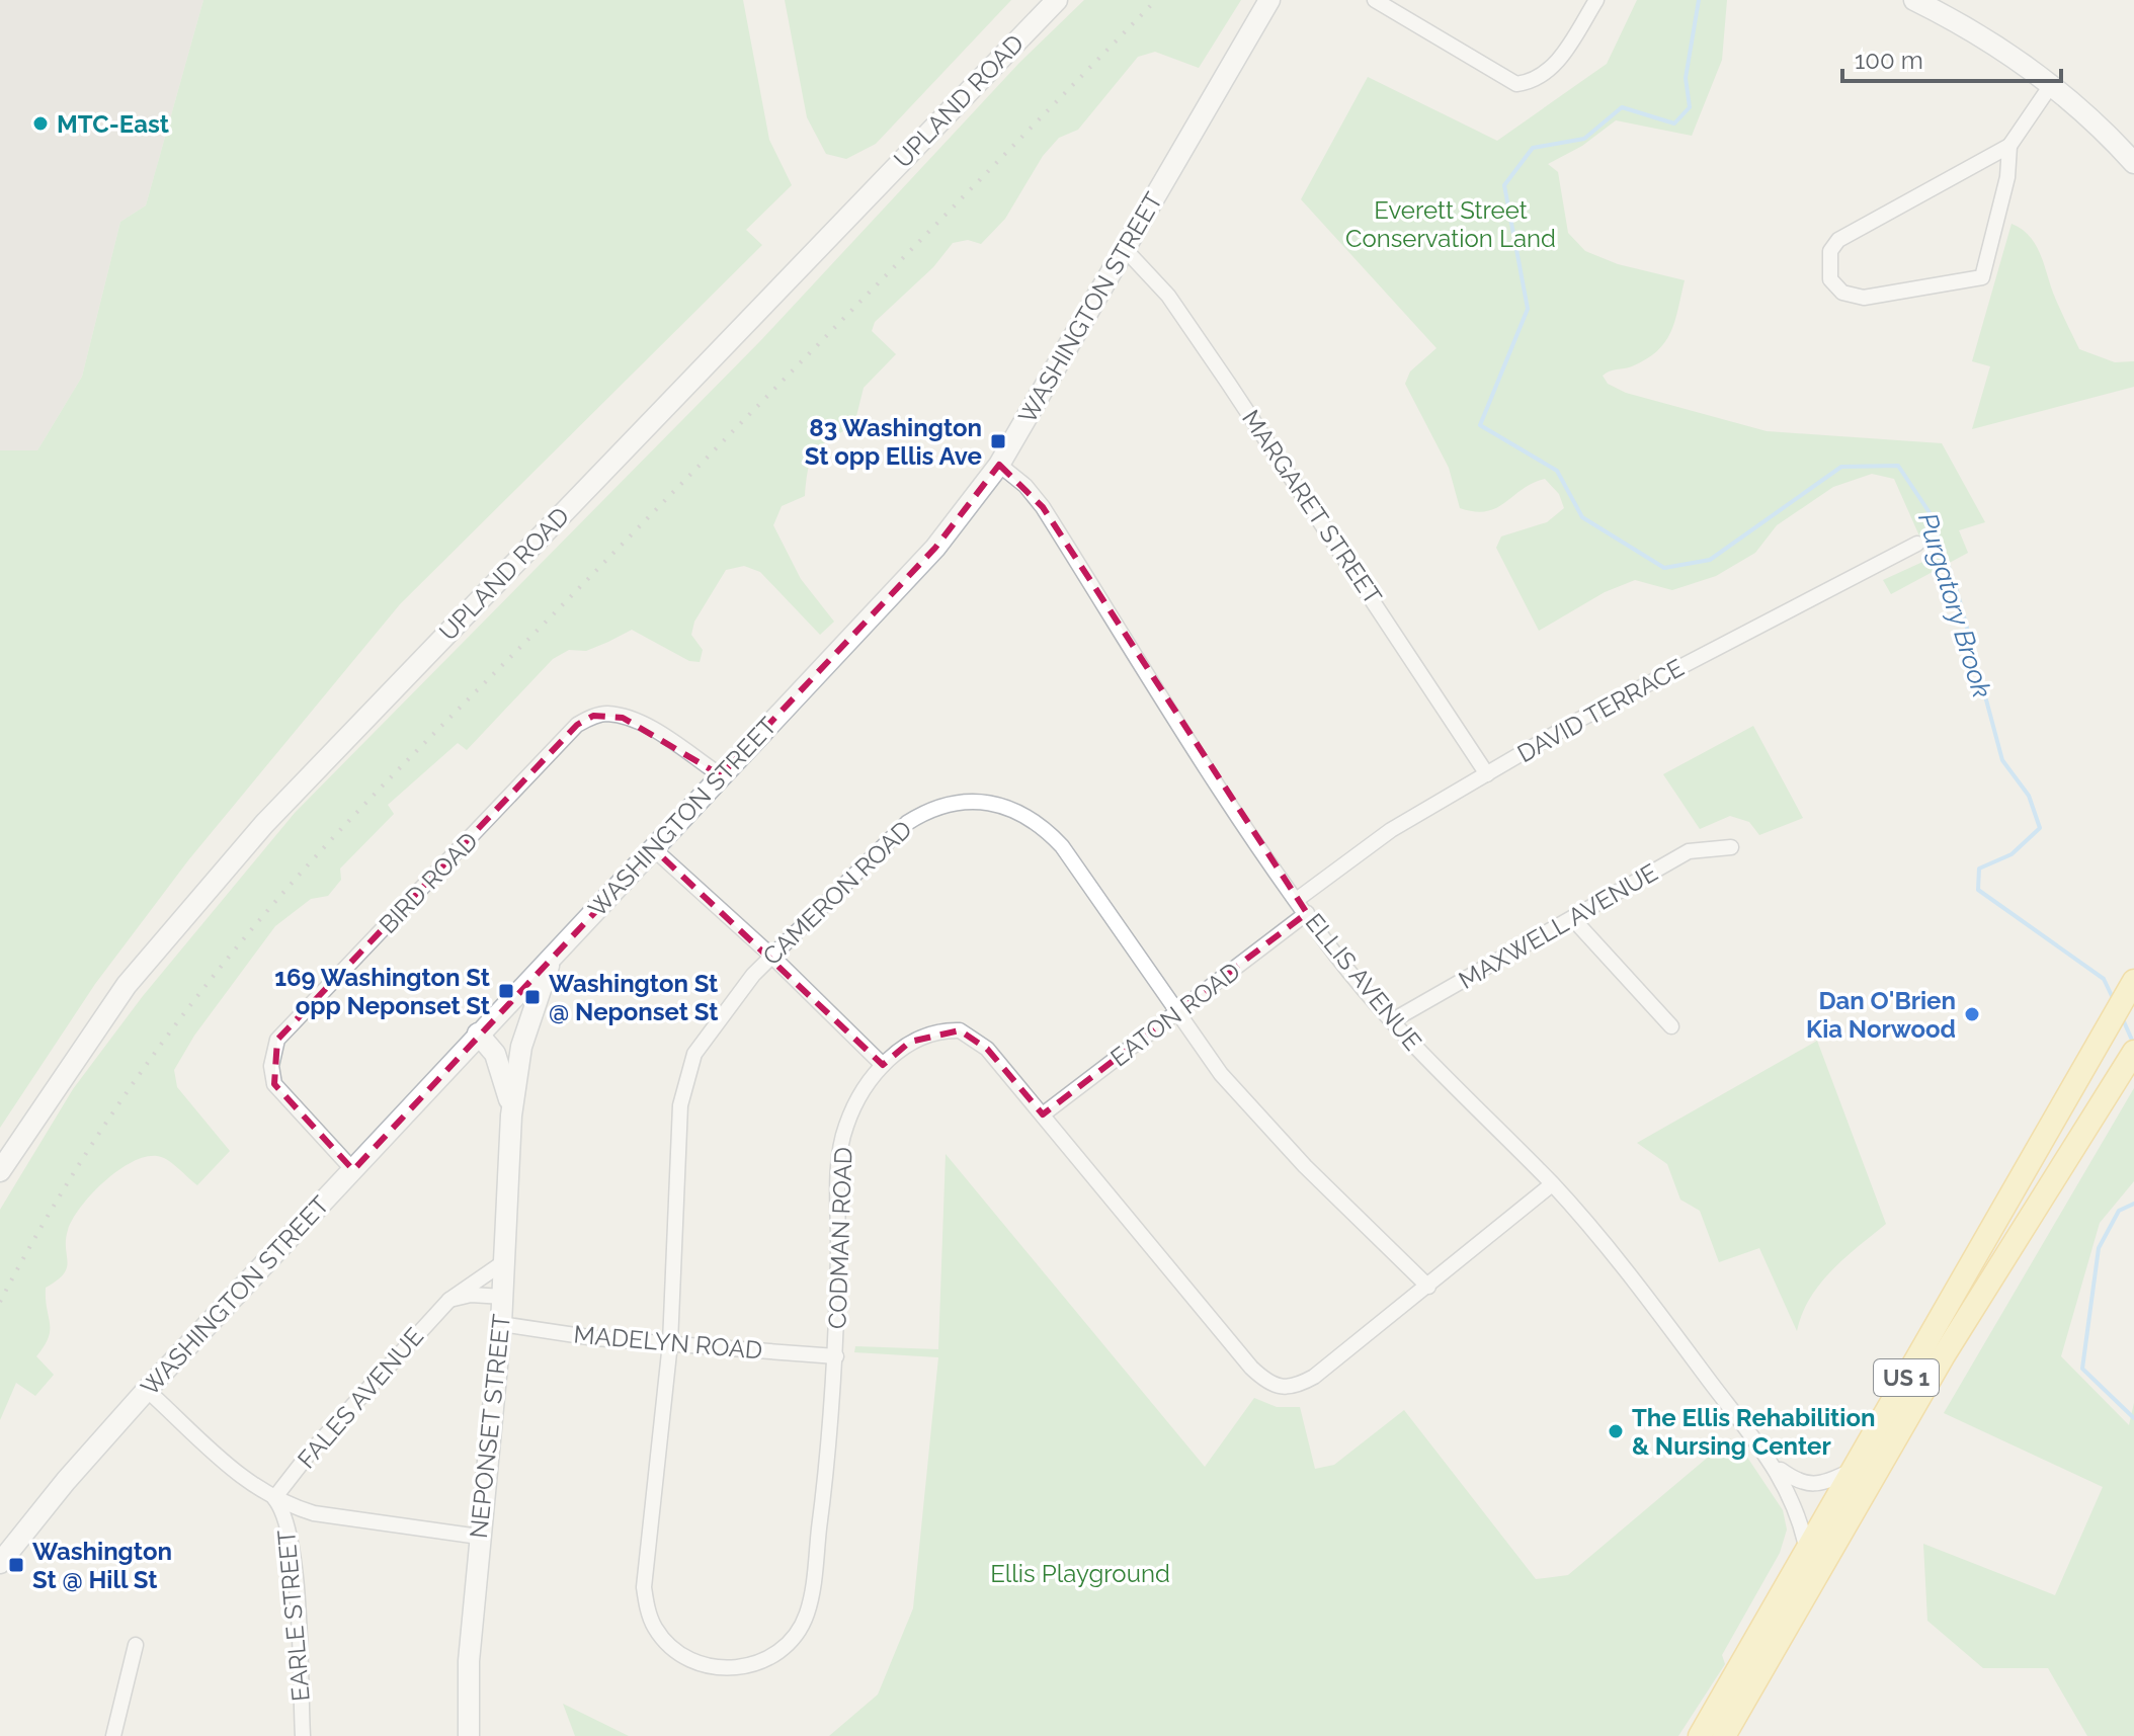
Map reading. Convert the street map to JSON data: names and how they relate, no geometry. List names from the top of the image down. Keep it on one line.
{"streets":{"main road":["US 1"],"street":["UPLAND ROAD","WASHINGTON STREET","MARGARET STREET","DAVID TERRACE","BIRD ROAD","CAMERON ROAD","MAXWELL AVENUE","ELLIS AVENUE","EATON ROAD","CODMAN ROAD","MADELYN ROAD","FALES AVENUE","NEPONSET STREET","EARLE STREET"]},"crossings":[["WASHINGTON STREET","MARGARET STREET"],["WASHINGTON STREET","BIRD ROAD"],["WASHINGTON STREET","ELLIS AVENUE"],["WASHINGTON STREET","NEPONSET STREET"],["MARGARET STREET","DAVID TERRACE"],["DAVID TERRACE","ELLIS AVENUE"],["CAMERON ROAD","EATON ROAD"],["CAMERON ROAD","CODMAN ROAD"],["CAMERON ROAD","MADELYN ROAD"],["MAXWELL AVENUE","ELLIS AVENUE"],["ELLIS AVENUE","EATON ROAD"],["ELLIS AVENUE","CODMAN ROAD"],["ELLIS AVENUE","US 1"],["EATON ROAD","CODMAN ROAD"],["CODMAN ROAD","MADELYN ROAD"],["MADELYN ROAD","NEPONSET STREET"],["FALES AVENUE","NEPONSET STREET"],["FALES AVENUE","EARLE STREET"]],"water":["Purgatory Brook"],"parks":["Everett Street Conservation Land","Ellis Playground"],"places":{"other":["MTC-East","Dan O'Brien Kia Norwood","The Ellis Rehabilition & Nursing Center"],"transit":["83 Washington St opp Ellis Ave","169 Washington St opp Neponset St","Washington St @ Neponset St","Washington St @ Hill St"]},"scale_bar":"100 m"}
